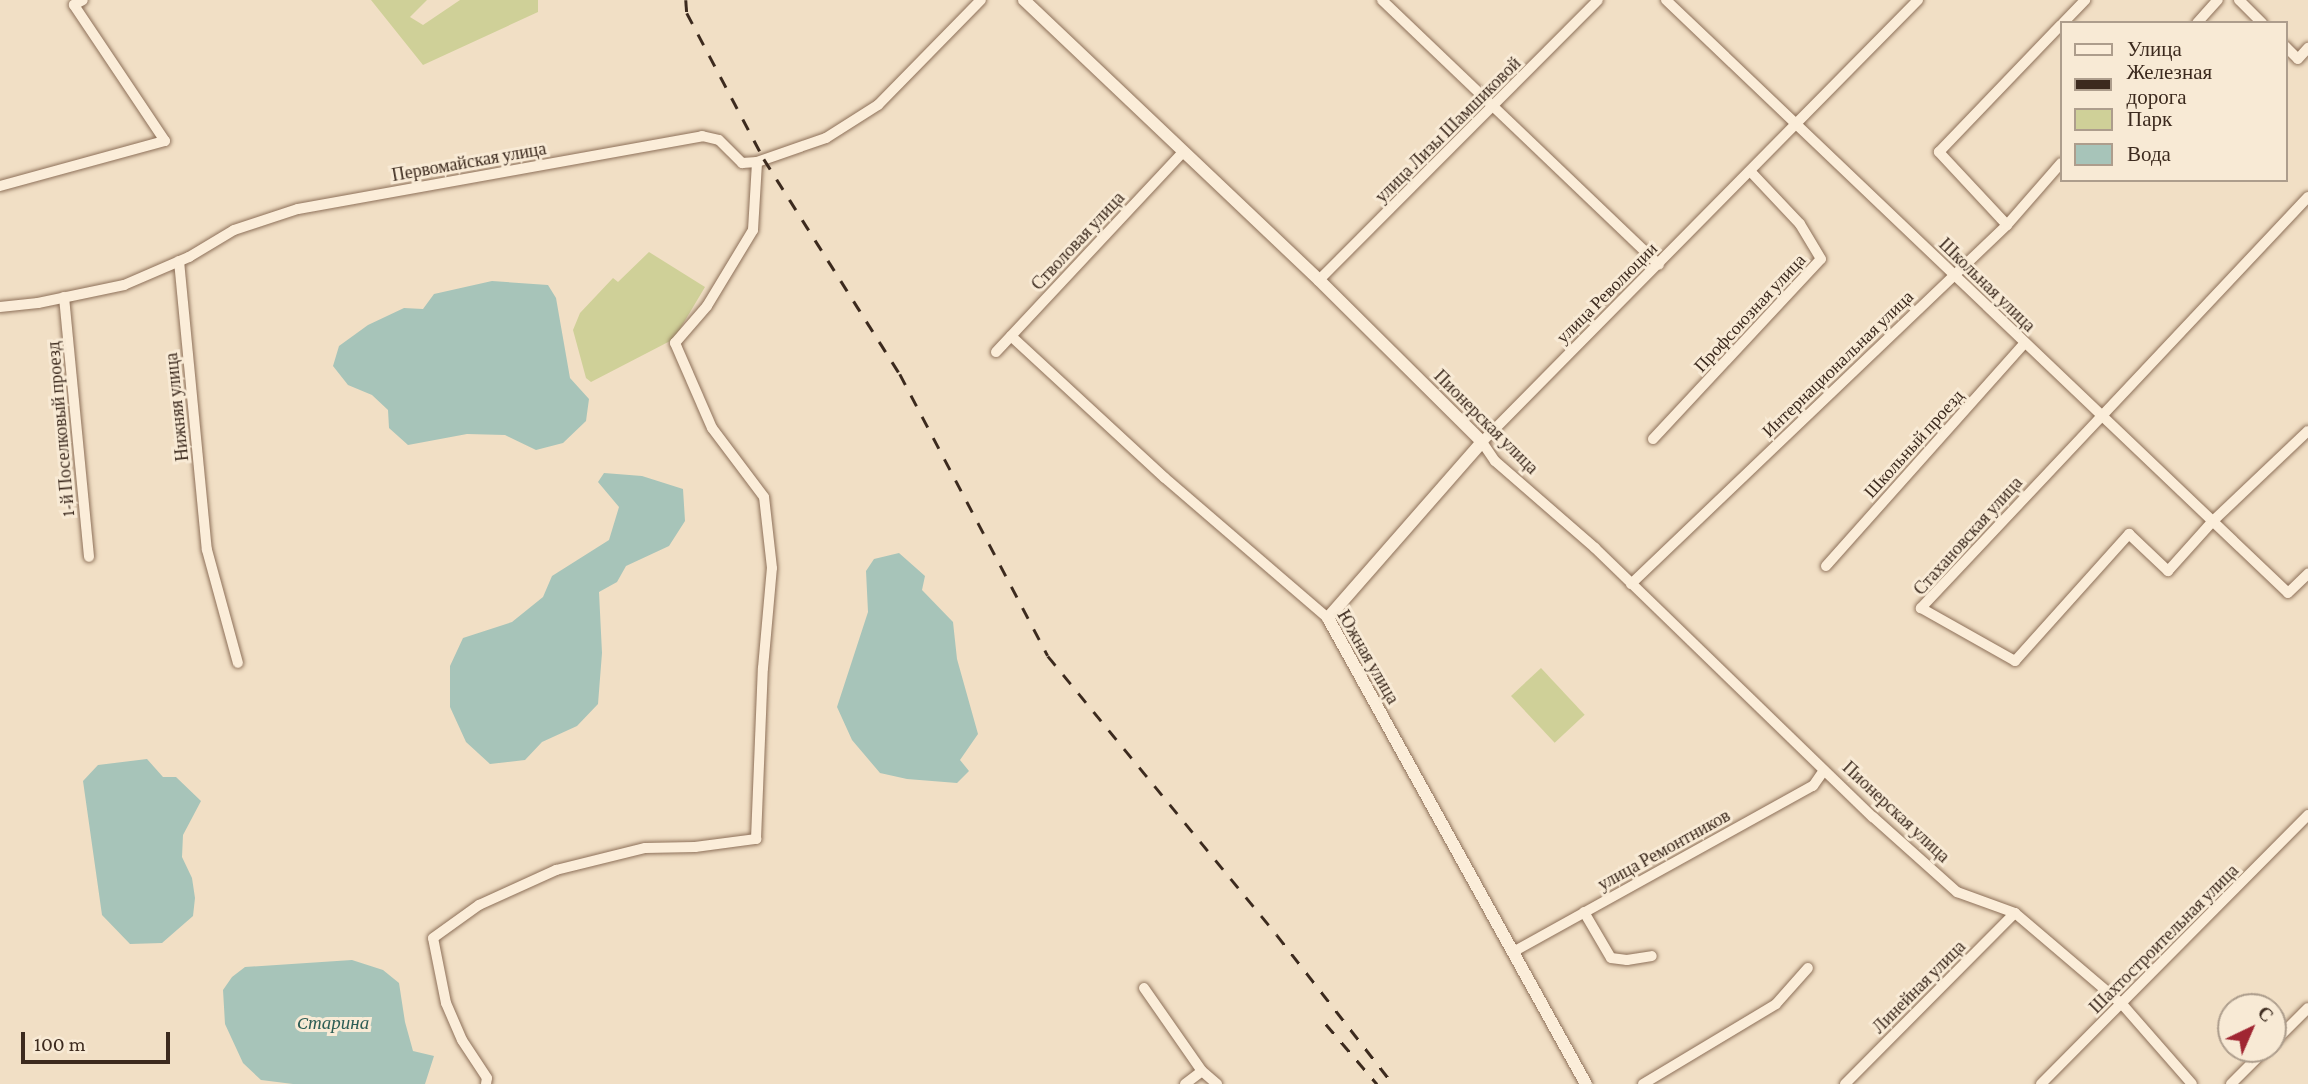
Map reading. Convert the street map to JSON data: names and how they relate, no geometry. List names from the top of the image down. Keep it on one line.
{"streets":{"street":["улица Лизы Шамшиковой","Первомайская улица","Стволовая улица","Школьная улица","улица Революции","Профсоюзная улица","Интернациональная улица","Нижняя улица","Пионерская улица","1-й Поселковый проезд","Школьный проезд","Стахановская улица","Южная улица","улица Ремонтников","Шахтостроительная улица","Линейная улица"]},"crossings":[["улица Лизы Шамшиковой","Пионерская улица"],["Первомайская улица","Нижняя улица"],["Первомайская улица","1-й Поселковый проезд"],["Стволовая улица","Пионерская улица"],["Стволовая улица","Южная улица"],["Школьная улица","улица Революции"],["Школьная улица","Интернациональная улица"],["Школьная улица","Школьный проезд"],["Школьная улица","Стахановская улица"],["улица Революции","Профсоюзная улица"],["улица Революции","Пионерская улица"],["улица Революции","Южная улица"],["Интернациональная улица","Пионерская улица"],["Пионерская улица","улица Ремонтников"],["Пионерская улица","Линейная улица"],["Южная улица","улица Ремонтников"]],"water":["Cтарина"],"legend":["Улица","Железная дорога","Парк","Вода"],"scale_bar":"100 m","north":"top right"}
